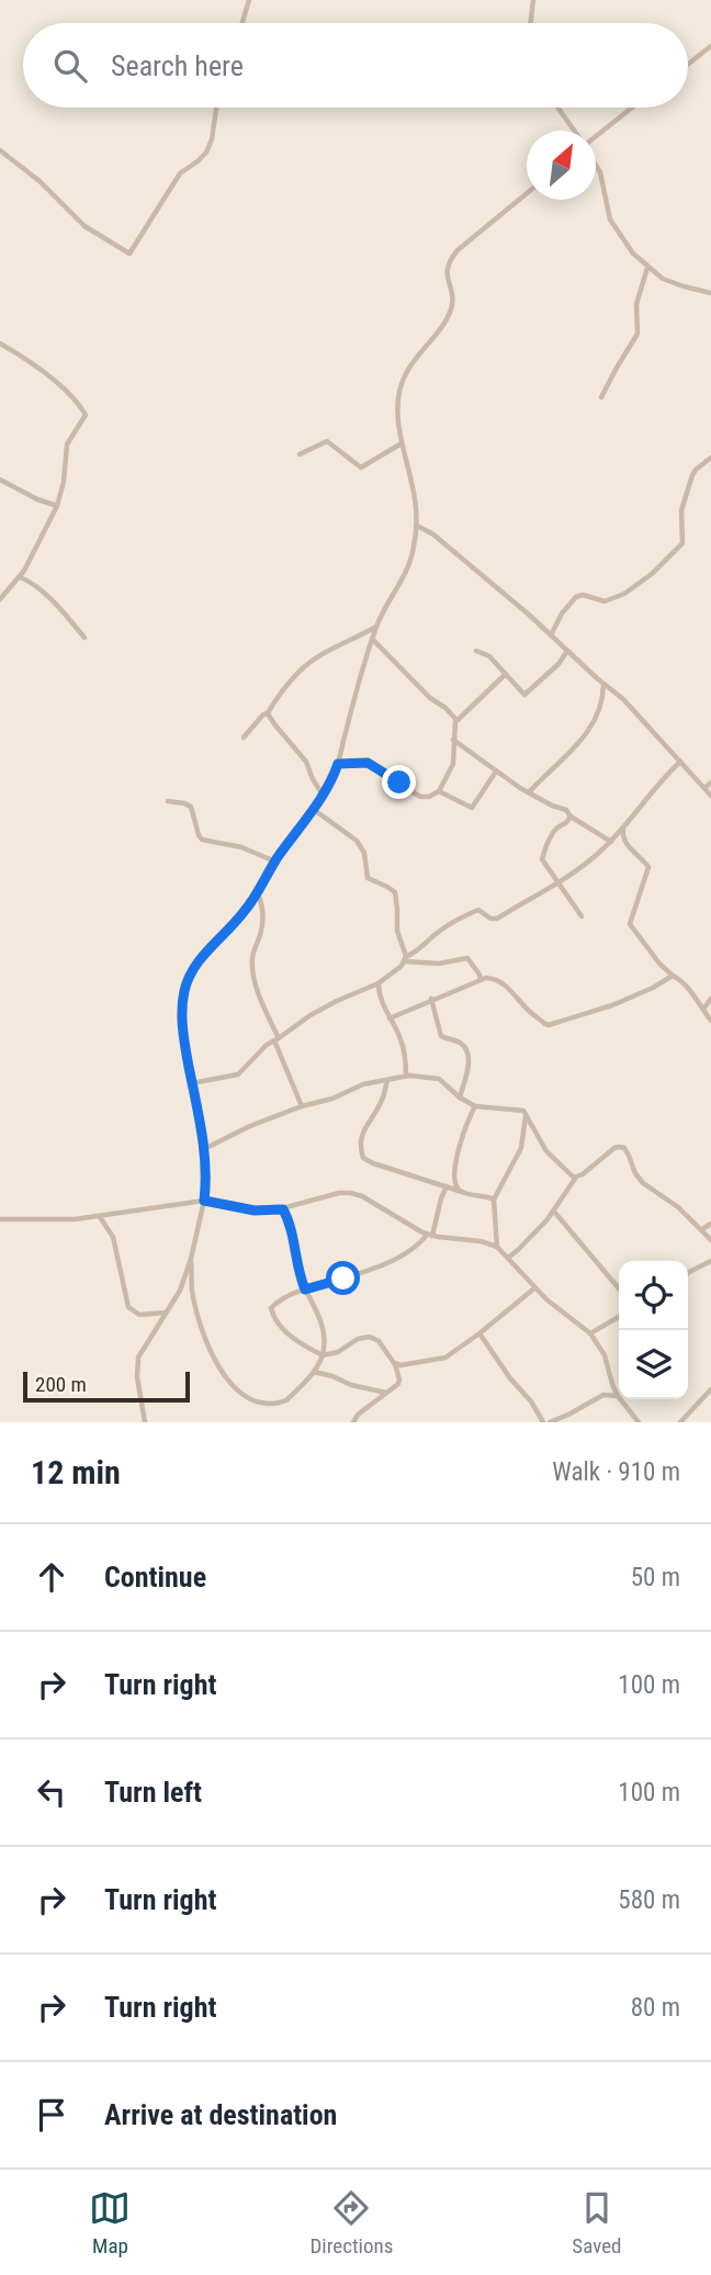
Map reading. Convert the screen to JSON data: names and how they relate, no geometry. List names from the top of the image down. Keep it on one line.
{"scale_bar":"200 m","north":"top right","page":{"search":"Search here","scale":"200 m","heading":["12 min","Walk · 910 m"],"list":[["Continue","50 m"],["Turn right","100 m"],["Turn left","100 m"],["Turn right","580 m"],["Turn right","80 m"],"Arrive at destination"],"nav":["Map","Directions","Saved"]}}
